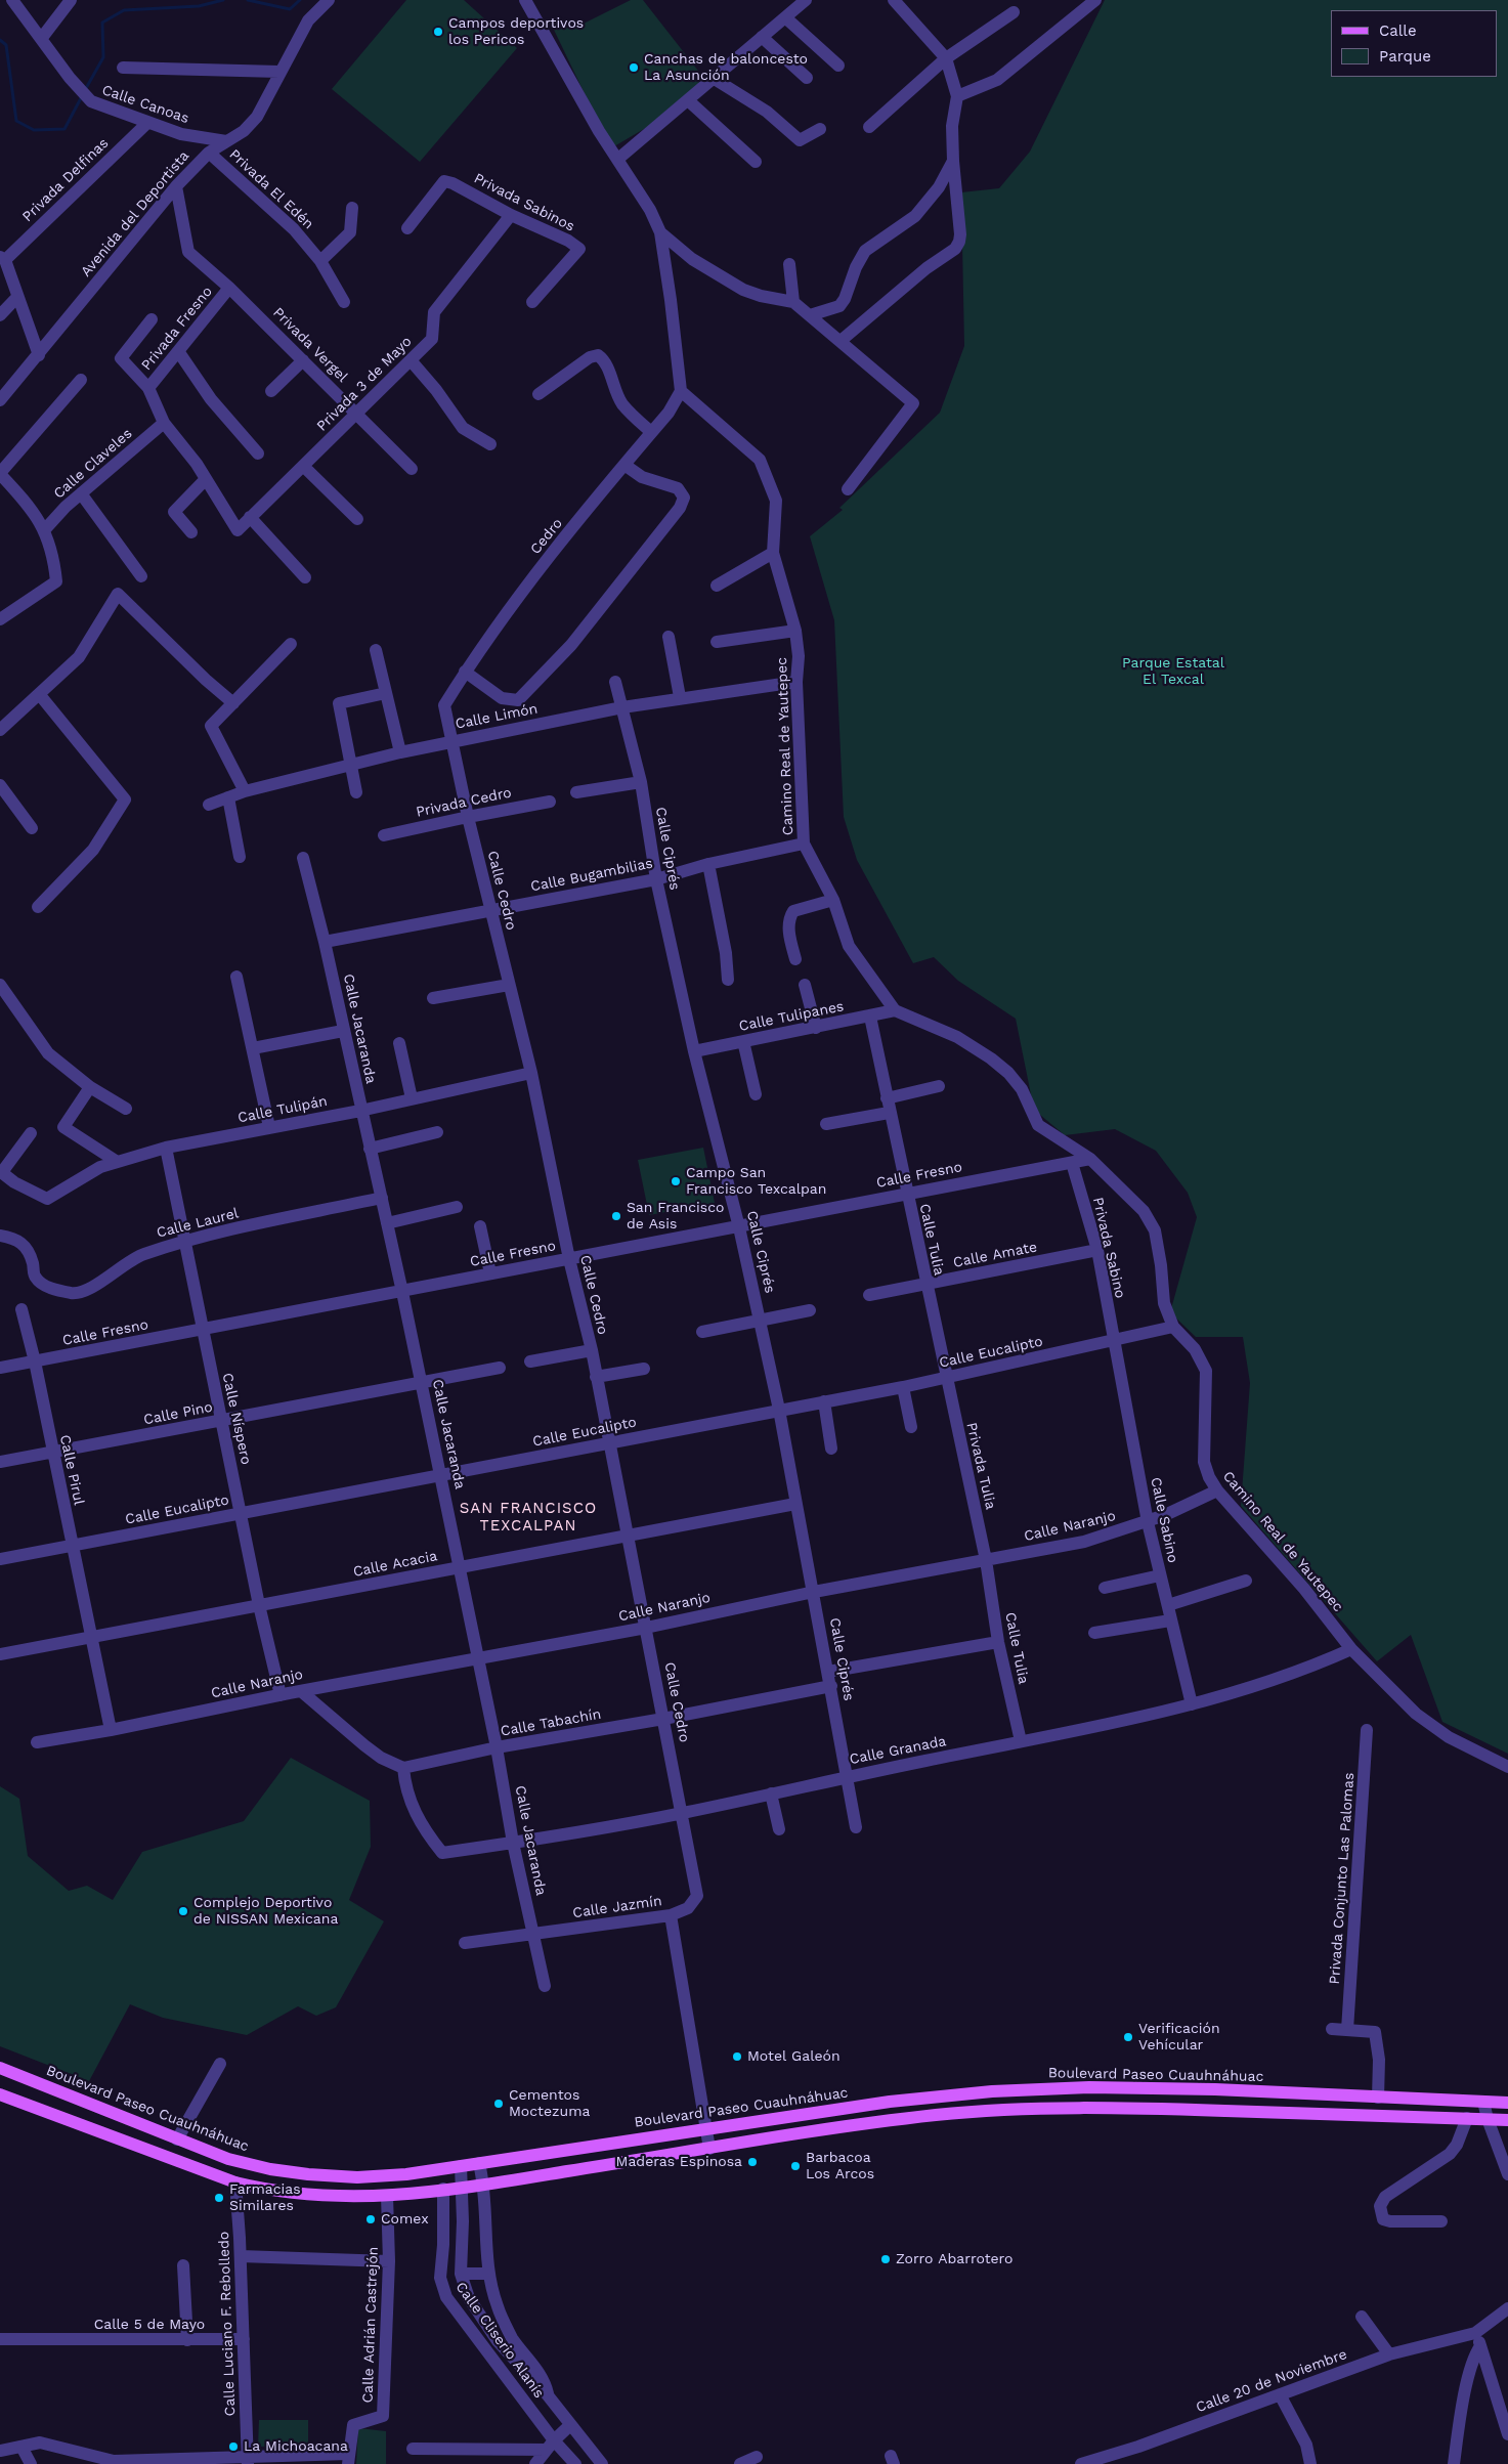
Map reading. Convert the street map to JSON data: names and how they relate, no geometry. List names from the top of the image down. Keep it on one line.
{"streets":{"main road":["Boulevard Paseo Cuauhnáhuac"],"street":["Calle Canoas","Privada Delfinas","Privada El Edén","Privada Sabinos","Avenida del Deportista","Privada Fresno","Privada Vergel","Privada 3 de Mayo","Calle Claveles","Cedro","Calle Limón","Camino Real de Yautepec","Privada Cedro","Calle Ciprés","Calle Bugambilias","Calle Cedro","Calle Tulipanes","Calle Jacaranda","Calle Tulipán","Calle Fresno","Calle Laurel","Calle Tulia","Privada Sabino","Calle Amate","Calle Eucalipto","Calle Pino","Calle Níspero","Privada Tulia","Calle Pirul","Calle Sabino","Calle Naranjo","Calle Acacia","Calle Tabachín","Calle Granada","Privada Conjunto Las Palomas","Calle Jazmín","Calle Luciano F. Rebolledo","Calle 5 de Mayo","Calle Adrián Castrejón","Calle Cliserio Alanís","Calle 20 de Noviembre"]},"crossings":[["Calle Canoas","Privada Delfinas"],["Calle Canoas","Avenida del Deportista"],["Privada Delfinas","Avenida del Deportista"],["Privada El Edén","Avenida del Deportista"],["Privada Sabinos","Privada 3 de Mayo"],["Avenida del Deportista","Privada Vergel"],["Privada Fresno","Privada Vergel"],["Privada Vergel","Privada 3 de Mayo"],["Cedro","Camino Real de Yautepec"],["Cedro","Calle Cedro"],["Calle Limón","Camino Real de Yautepec"],["Calle Limón","Calle Ciprés"],["Calle Limón","Calle Cedro"],["Camino Real de Yautepec","Calle Bugambilias"],["Camino Real de Yautepec","Calle Tulipanes"],["Camino Real de Yautepec","Calle Fresno"],["Camino Real de Yautepec","Calle Eucalipto"],["Camino Real de Yautepec","Calle Naranjo"],["Camino Real de Yautepec","Calle Granada"],["Privada Cedro","Calle Cedro"],["Calle Ciprés","Calle Bugambilias"],["Calle Ciprés","Calle Tulipanes"],["Calle Ciprés","Calle Fresno"],["Calle Ciprés","Calle Eucalipto"],["Calle Ciprés","Calle Naranjo"],["Calle Ciprés","Calle Acacia"],["Calle Ciprés","Calle Tabachín"],["Calle Ciprés","Calle Granada"],["Calle Bugambilias","Calle Cedro"],["Calle Bugambilias","Calle Jacaranda"],["Calle Cedro","Calle Tulipán"],["Calle Cedro","Calle Fresno"],["Calle Cedro","Calle Eucalipto"],["Calle Cedro","Calle Naranjo"],["Calle Cedro","Calle Acacia"],["Calle Cedro","Calle Tabachín"],["Calle Cedro","Calle Granada"],["Calle Cedro","Calle Jazmín"],["Calle Tulipanes","Calle Tulia"],["Calle Jacaranda","Calle Tulipán"],["Calle Jacaranda","Calle Fresno"],["Calle Jacaranda","Calle Laurel"],["Calle Jacaranda","Calle Eucalipto"],["Calle Jacaranda","Calle Pino"],["Calle Jacaranda","Calle Naranjo"],["Calle Jacaranda","Calle Acacia"],["Calle Jacaranda","Calle Tabachín"],["Calle Jacaranda","Calle Granada"],["Calle Jacaranda","Calle Jazmín"],["Calle Tulipán","Calle Níspero"],["Calle Fresno","Calle Tulia"],["Calle Fresno","Privada Sabino"],["Calle Fresno","Calle Níspero"],["Calle Fresno","Calle Pirul"],["Calle Laurel","Calle Níspero"],["Calle Tulia","Calle Amate"],["Calle Tulia","Calle Eucalipto"],["Calle Tulia","Privada Tulia"],["Calle Tulia","Calle Naranjo"],["Calle Tulia","Calle Granada"],["Privada Sabino","Calle Amate"],["Privada Sabino","Calle Eucalipto"],["Privada Sabino","Calle Sabino"],["Calle Eucalipto","Calle Níspero"],["Calle Eucalipto","Privada Tulia"],["Calle Eucalipto","Calle Pirul"],["Calle Eucalipto","Calle Sabino"],["Calle Pino","Calle Níspero"],["Calle Pino","Calle Pirul"],["Calle Níspero","Calle Naranjo"],["Calle Níspero","Calle Acacia"],["Privada Tulia","Calle Naranjo"],["Calle Pirul","Calle Naranjo"],["Calle Pirul","Calle Acacia"],["Calle Sabino","Calle Naranjo"],["Calle Sabino","Calle Granada"],["Calle Tabachín","Calle Granada"],["Boulevard Paseo Cuauhnáhuac","Calle Cliserio Alanís"],["Calle Luciano F. Rebolledo","Calle 5 de Mayo"]],"districts":["SAN FRANCISCO TEXCALPAN"],"parks":["Parque Estatal El Texcal"],"places":["Campos deportivos los Pericos","Canchas de baloncesto La Asunción","Campo San Francisco Texcalpan","San Francisco de Asis","Complejo Deportivo de NISSAN Mexicana","Verificación Vehícular","Motel Galeón","Cementos Moctezuma","Maderas Espinosa","Barbacoa Los Arcos","Farmacias Similares","Comex","Zorro Abarrotero","La Michoacana"],"legend":["Calle","Parque"]}
